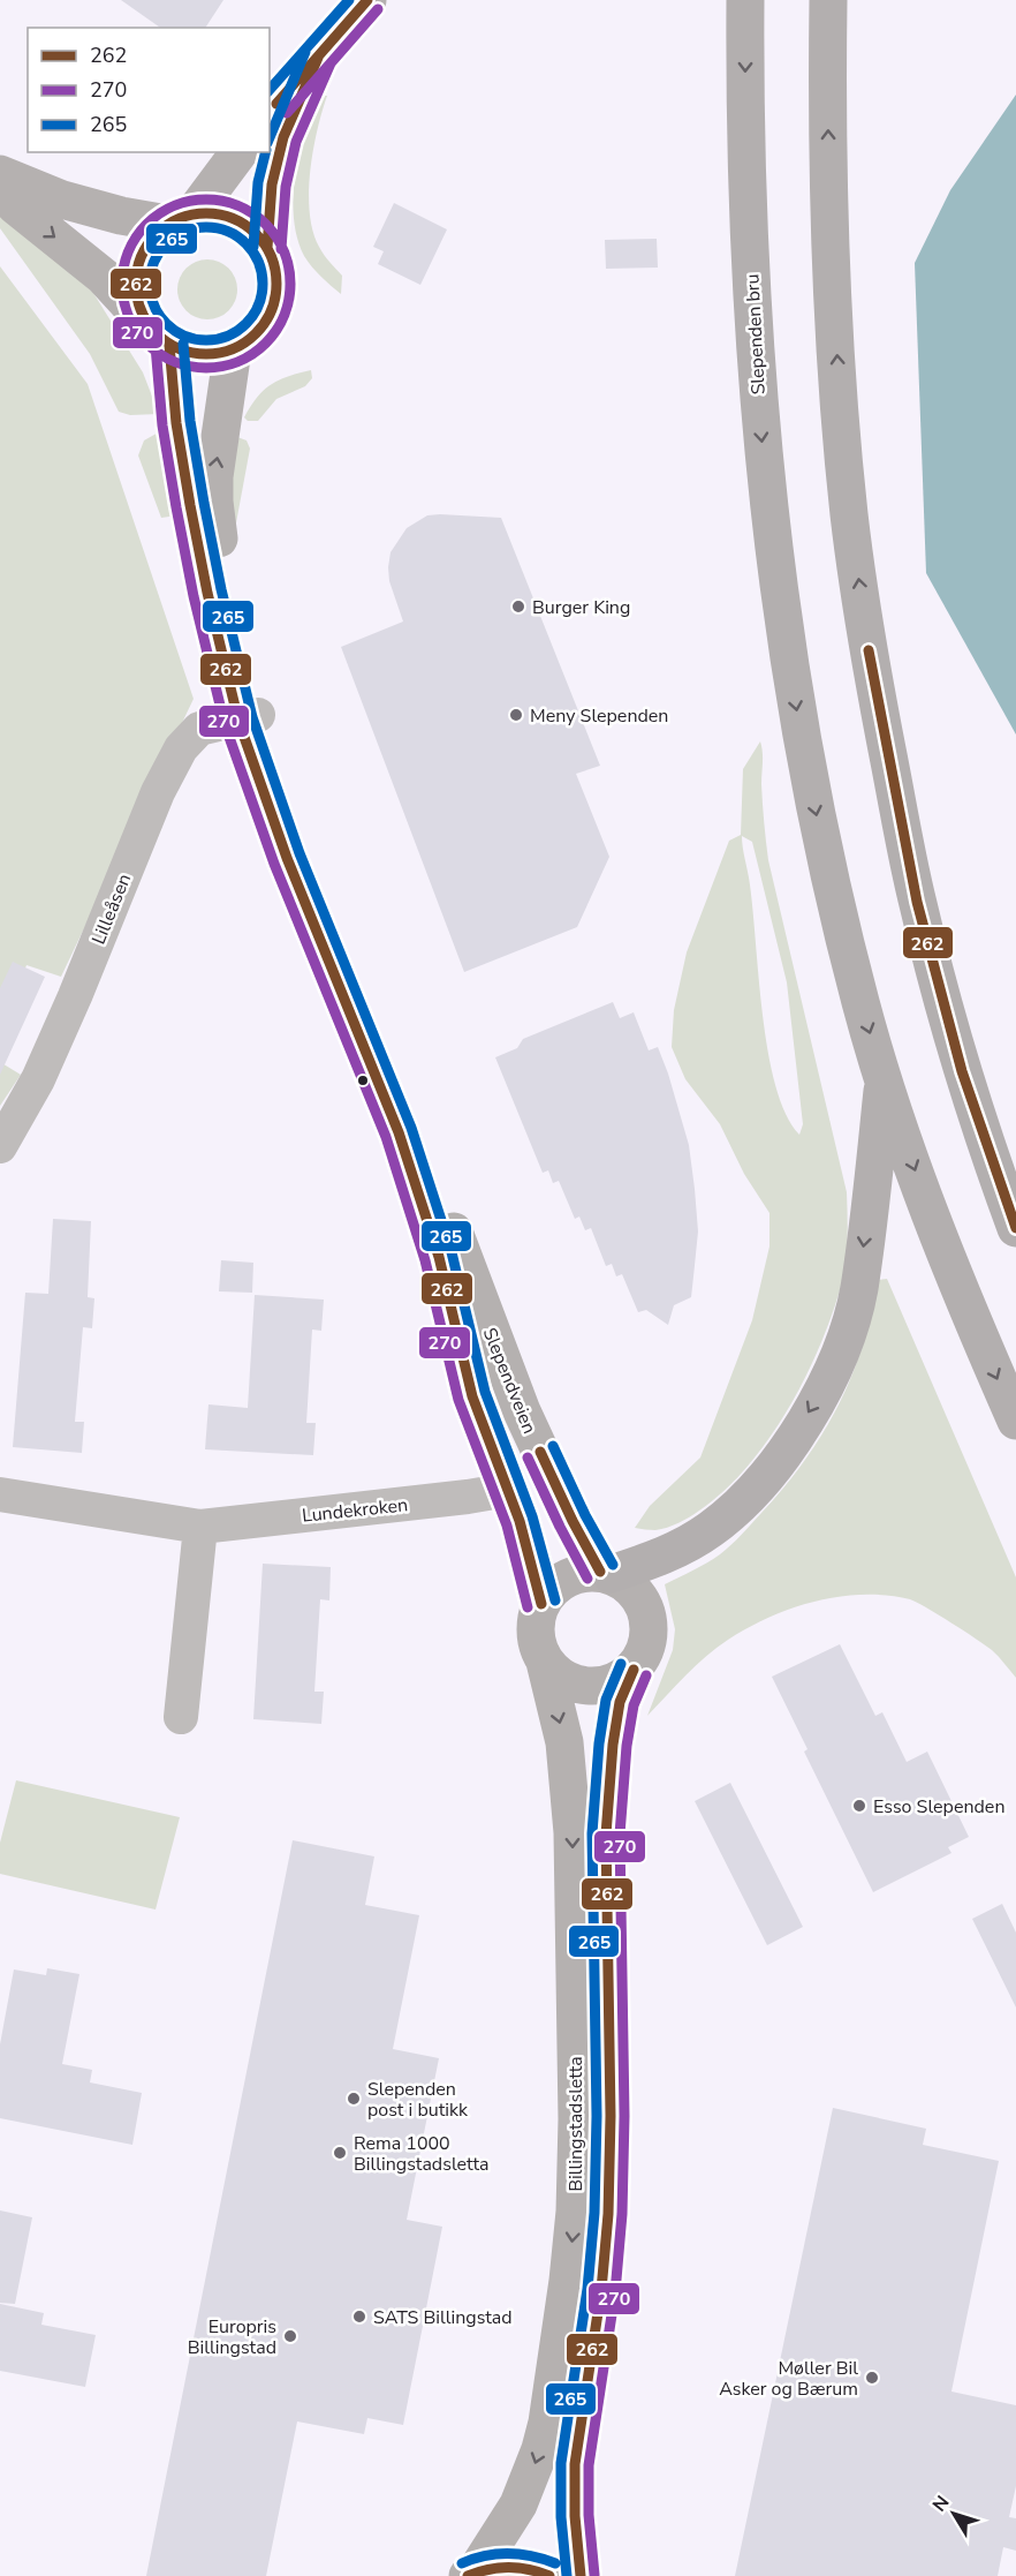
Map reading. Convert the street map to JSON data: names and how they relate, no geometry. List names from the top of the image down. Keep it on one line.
{"streets":{"highway":["Slependen bru"],"main road":["Slependveien","Billingstadsletta"],"street":["Lilleåsen","Lundekroken"]},"crossings":[["Lilleåsen","Slependveien"],["Slependveien","Lundekroken"],["Slependveien","Billingstadsletta"]],"places":["Burger King","Meny Slependen","Esso Slependen","Slependen post i butikk","Rema 1000 Billingstadsletta","SATS Billingstad","Europris Billingstad","Møller Bil Asker og Bærum"],"lines":["transit line 262","transit line 265","transit line 270"],"legend":["262","270","265"],"north":"top left"}
